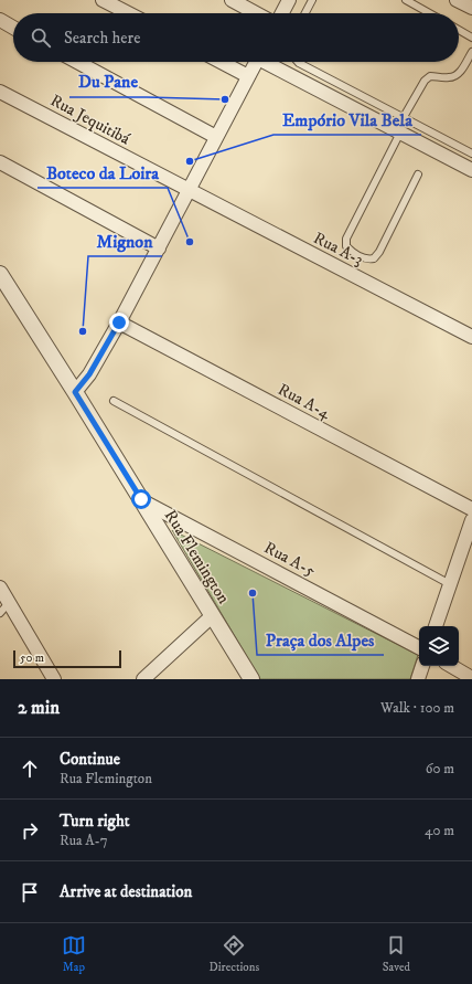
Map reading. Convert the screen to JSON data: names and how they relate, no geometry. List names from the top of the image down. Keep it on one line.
{"streets":{"street":["Rua Jequitibá","Rua A-3","Rua A-4","Rua Flemington","Rua A-5"]},"crossings":[["Rua Jequitibá","Rua A-3"],["Rua Flemington","Rua A-5"]],"places":["Du Pane","Empório Vila Bela","Boteco da Loira","Mignon","Praça dos Alpes"],"scale_bar":"50 m","page":{"search":"Search here","scale":"50 m","heading":["2 min","Walk · 100 m"],"list":[["Continue","Rua Flemington","60 m"],["Turn right","Rua A-7","40 m"],"Arrive at destination"],"nav":["Map","Directions","Saved"]}}
